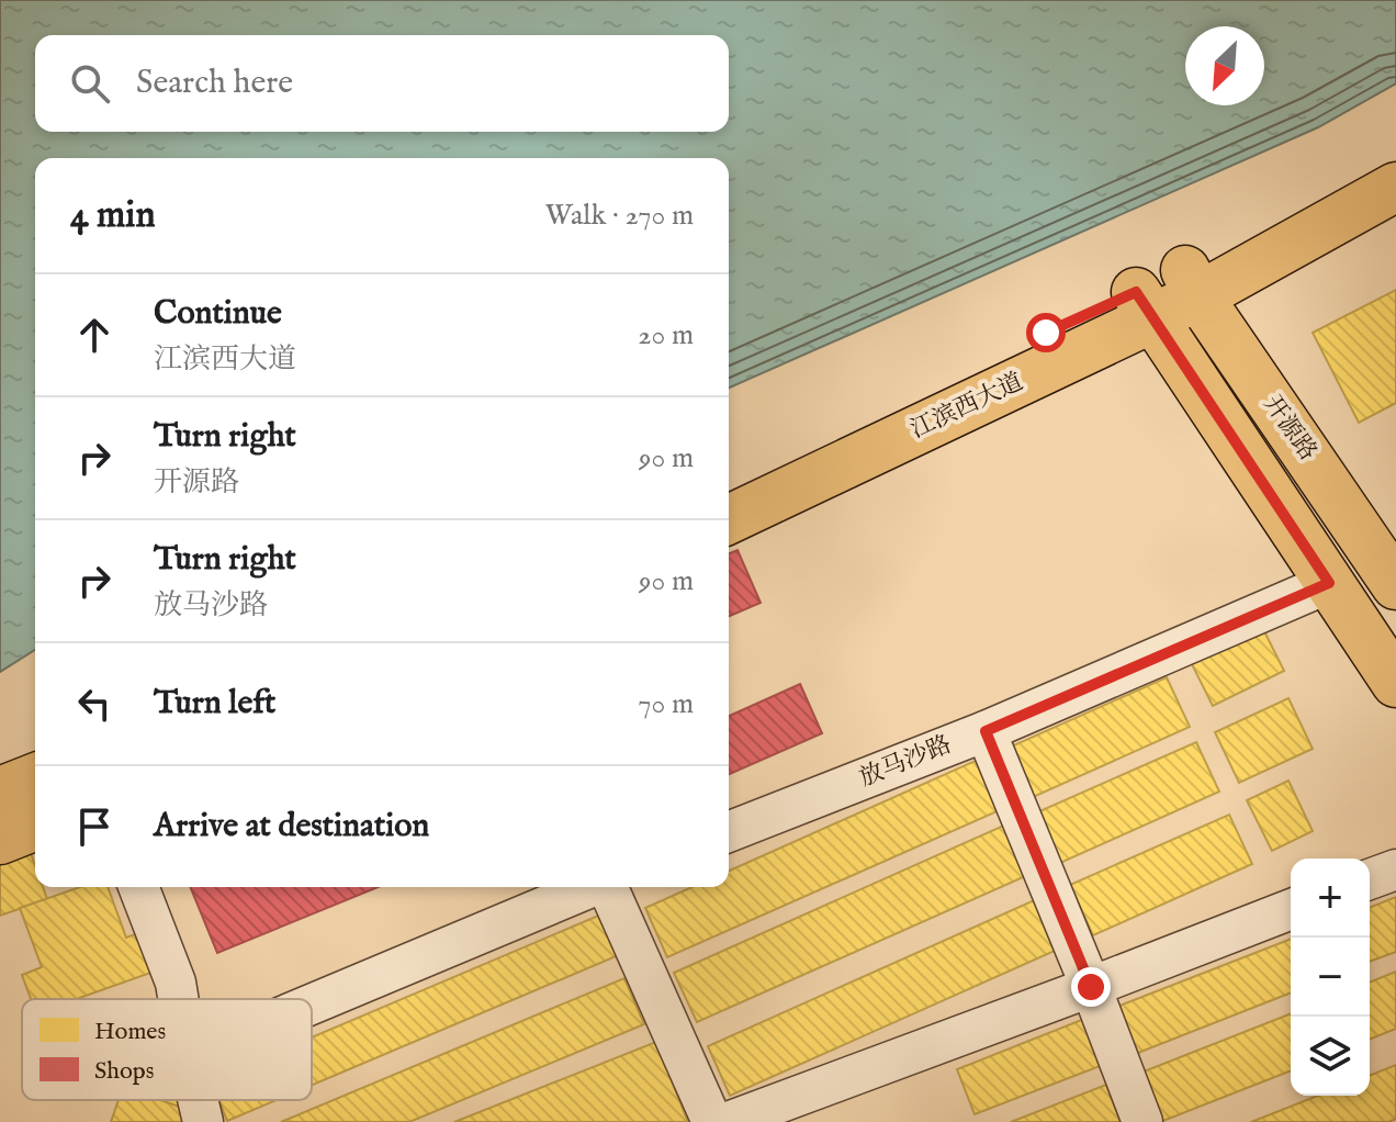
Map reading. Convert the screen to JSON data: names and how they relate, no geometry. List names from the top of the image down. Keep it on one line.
{"streets":{"main road":["江滨西大道","开源路"],"street":["放马沙路"]},"crossings":[["江滨西大道","开源路"]],"legend":["Homes","Shops"],"north":"bottom left","page":{"search":"Search here","heading":["4 min","Walk · 270 m"],"list":[["Continue","江滨西大道","20 m"],["Turn right","开源路","90 m"],["Turn right","放马沙路","90 m"],["Turn left","70 m"],"Arrive at destination"],"map_buttons":["+","−"]}}
